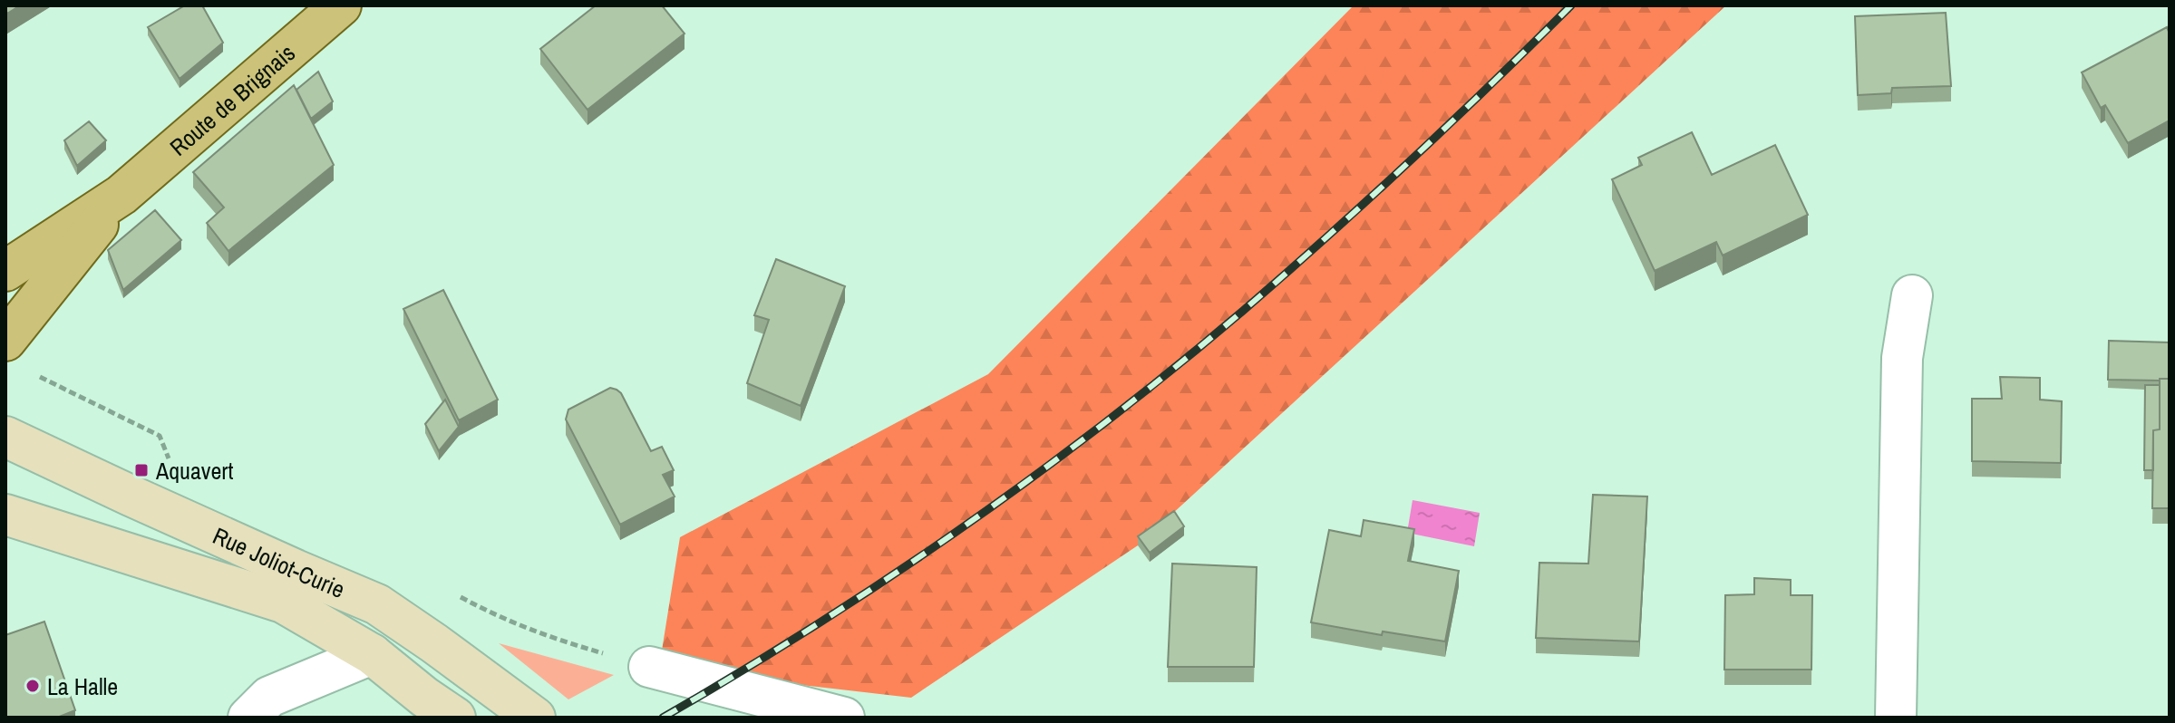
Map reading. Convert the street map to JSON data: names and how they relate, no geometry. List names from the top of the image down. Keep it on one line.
{"streets":{"main road":["Route de Brignais","Rue Joliot-Curie"]},"places":{"transit":["Aquavert"],"other":["La Halle"]}}
